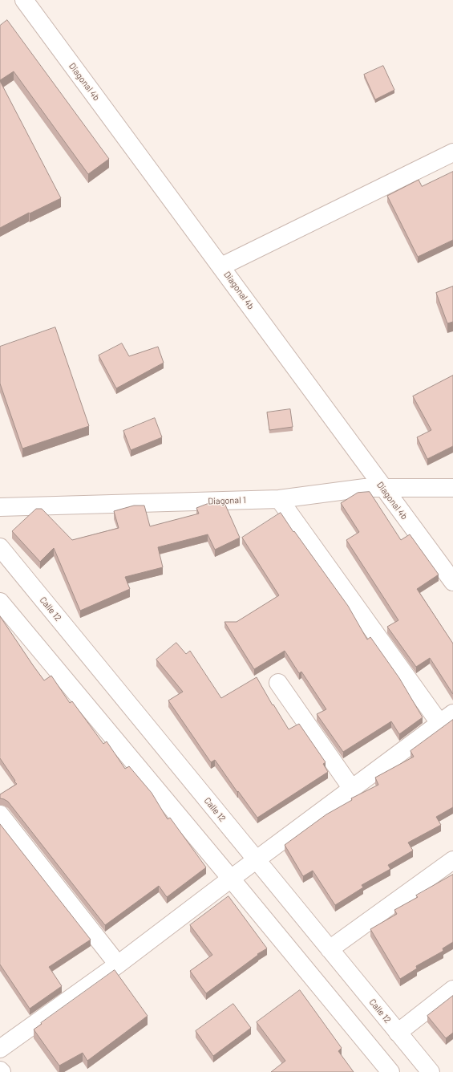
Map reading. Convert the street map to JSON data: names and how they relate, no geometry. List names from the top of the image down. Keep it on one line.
{"streets":{"street":["Diagonal 4b","Diagonal 1","Calle 12"]},"crossings":[["Diagonal 4b","Diagonal 1"]]}
